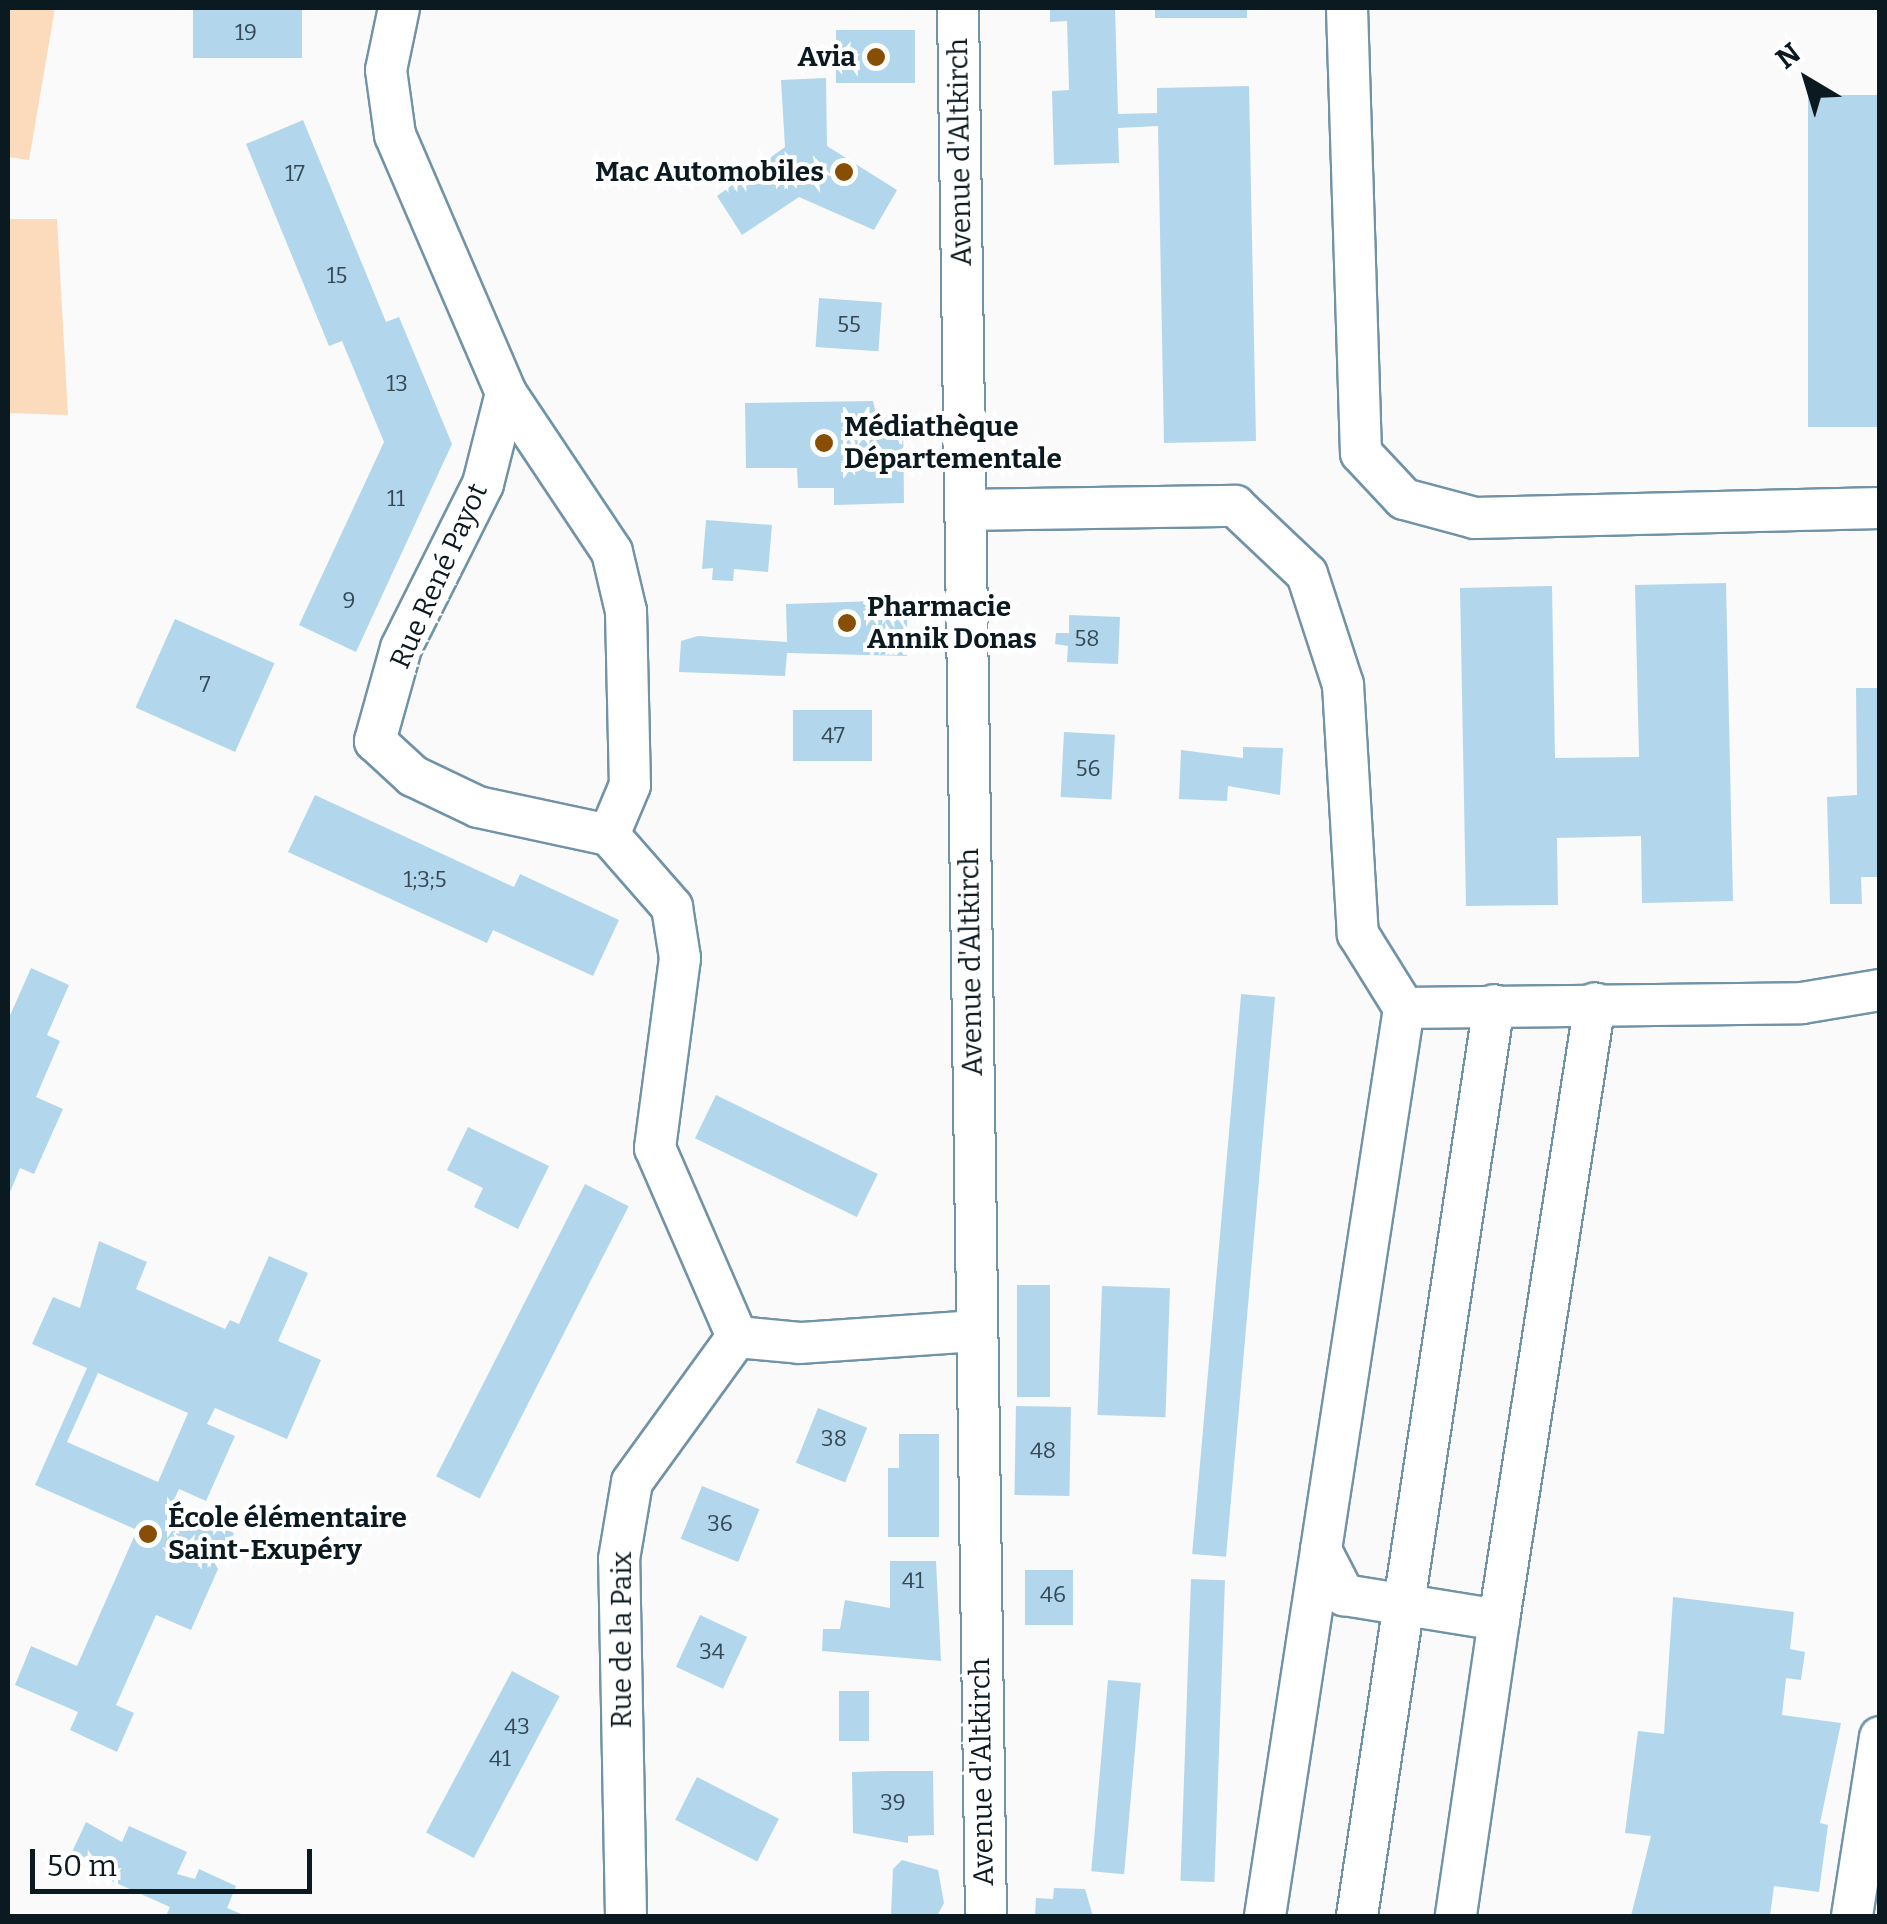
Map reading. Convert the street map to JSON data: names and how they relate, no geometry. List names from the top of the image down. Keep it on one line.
{"streets":{"street":["Avenue d'Altkirch","Rue René Payot","Rue de la Paix"]},"places":["Avia","Mac Automobiles","Médiathèque Départementale","Pharmacie Annik Donas","École élémentaire Saint-Exupéry"],"house_numbers":["19","17","15","55","13","11","9","58","7","47","56","1;3;5","38","48","36","41","46","34","43","41","39"],"scale_bar":"50 m","north":"top left"}
